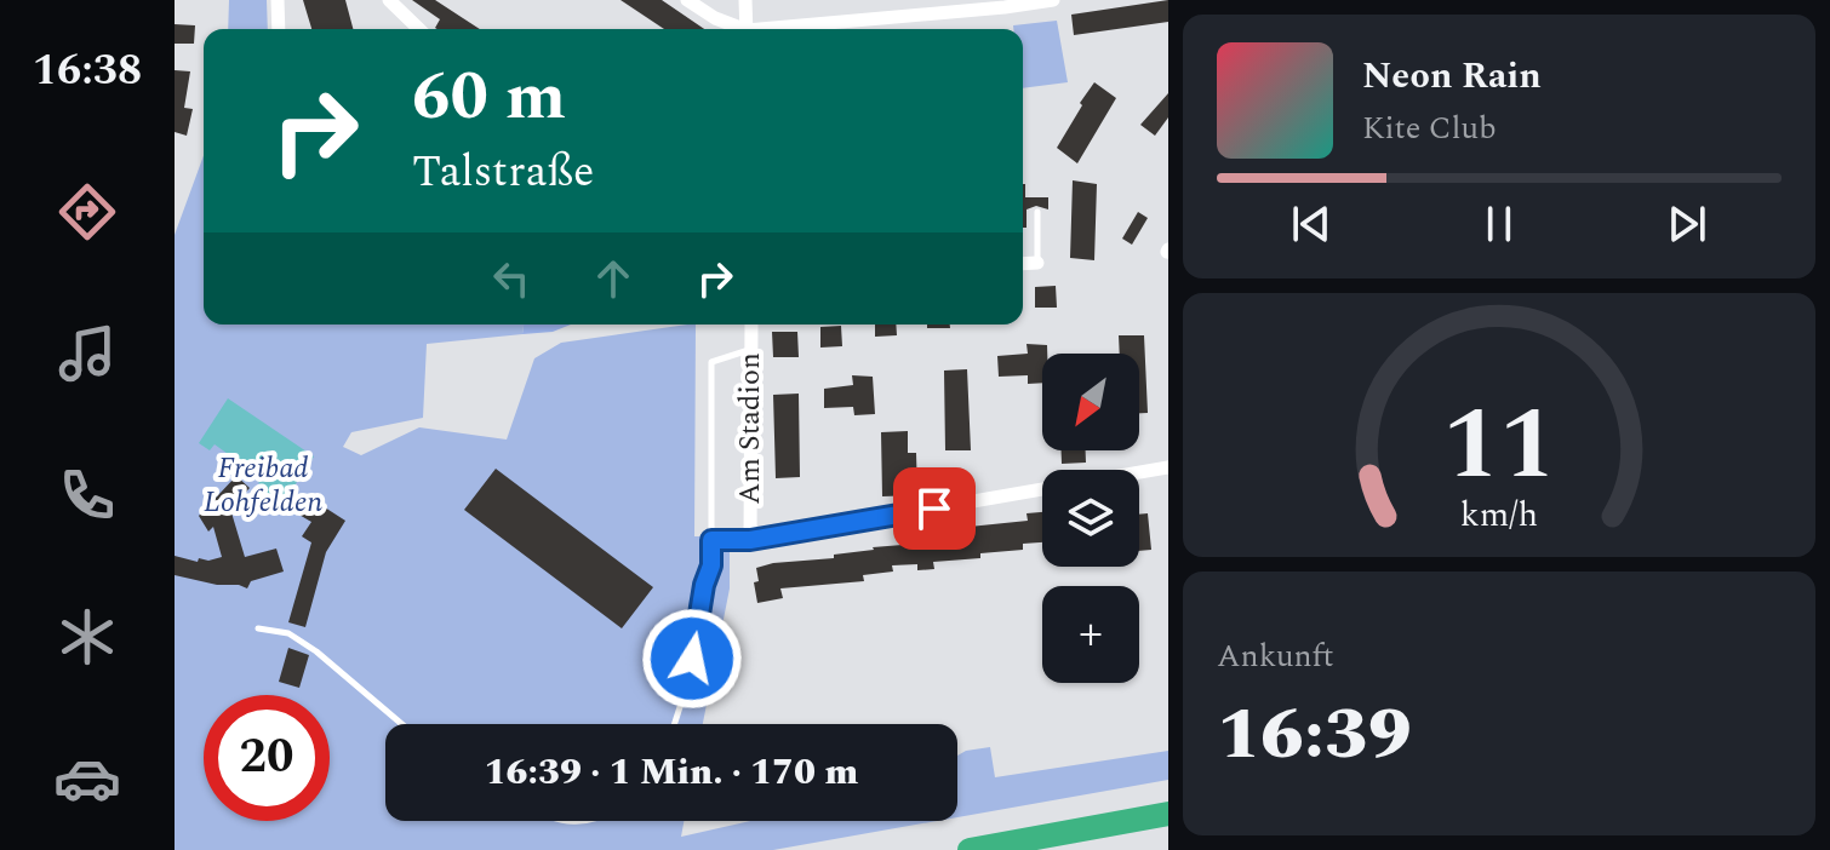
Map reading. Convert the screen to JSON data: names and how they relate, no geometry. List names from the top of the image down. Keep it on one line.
{"streets":{"street":["Am Stadion"]},"parks":["Freibad Lohfelden"],"north":"bottom left","page":{"tabs":"16:38","turn":["60 m","Talstraße"],"song":["Neon Rain","Kite Club"],"map_buttons":"+","tile":["Ankunft","16:39"],"limit":"20","trip":"16:39 · 1 Min. · 170 m","gauge":["11","km/h"]}}
